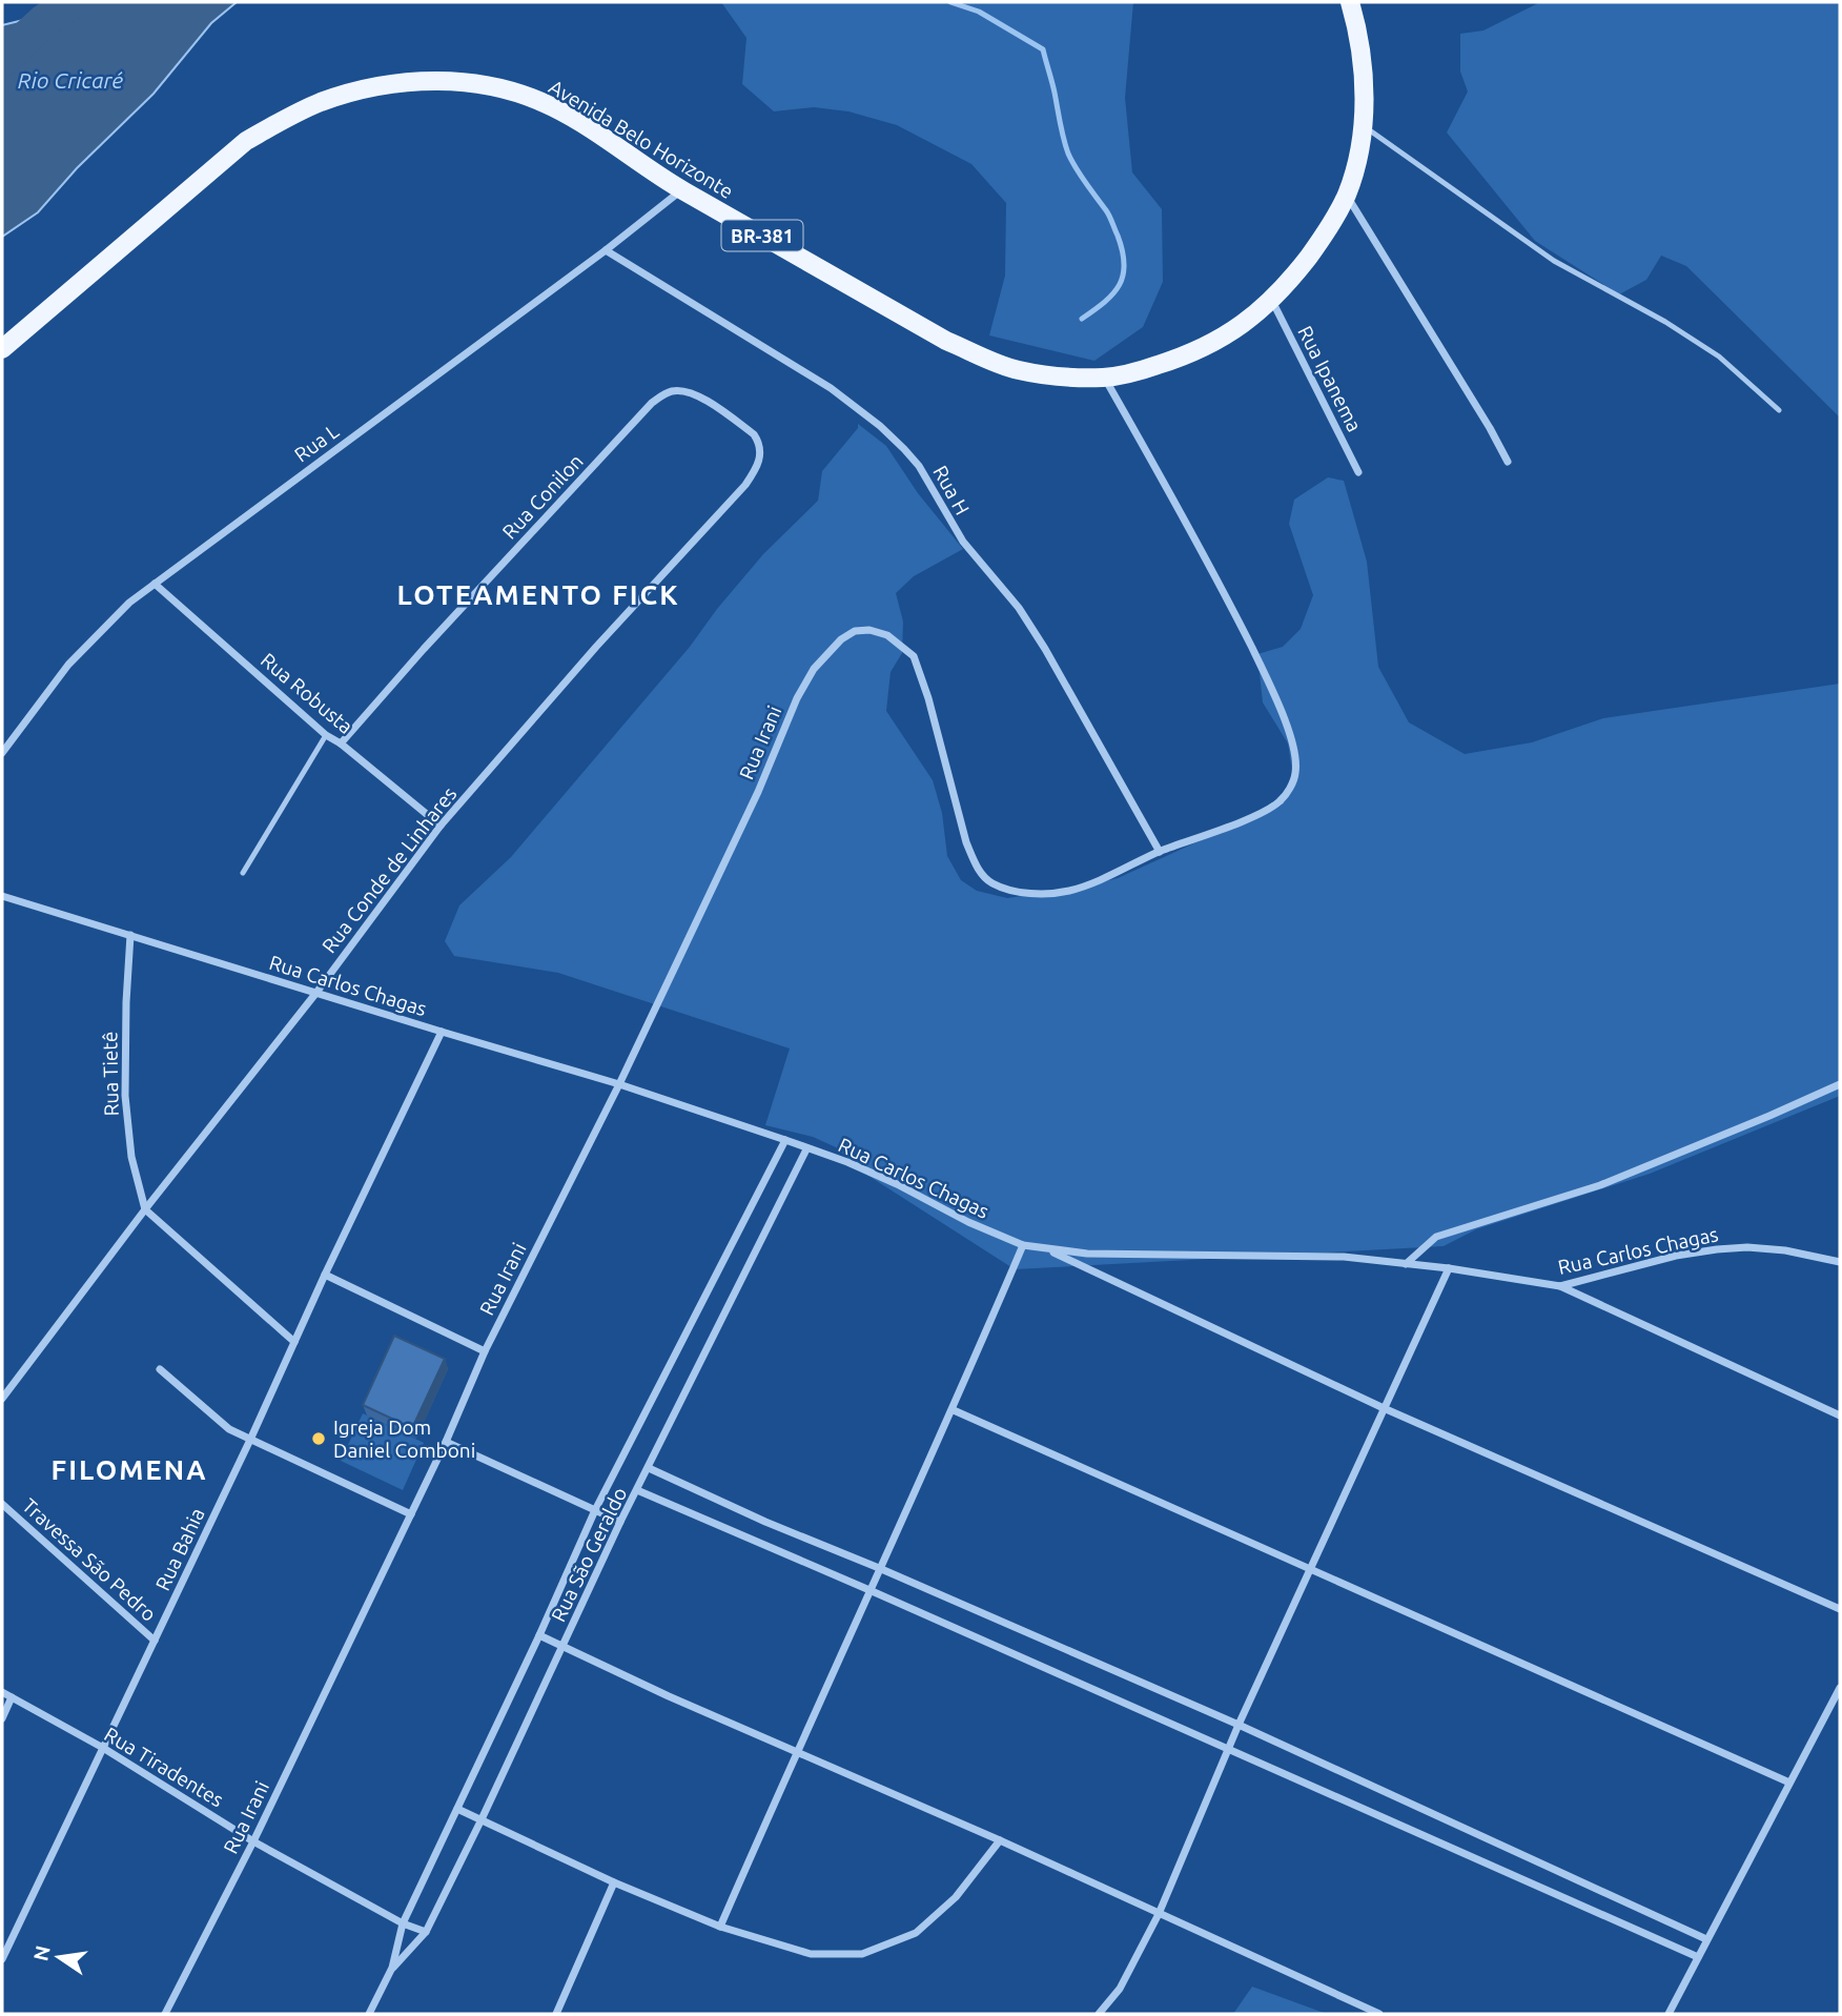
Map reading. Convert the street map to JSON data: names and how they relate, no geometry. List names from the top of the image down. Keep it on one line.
{"streets":{"main road":["Avenida Belo Horizonte","BR-381"],"street":["Rua Ipanema","Rua L","Rua H","Rua Conilon","Rua Robusta","Rua Irani","Rua Conde de Linhares","Rua Carlos Chagas","Rua Tietê","Rua Bahia","Rua São Geraldo","Travessa São Pedro","Rua Tiradentes"]},"crossings":[["Avenida Belo Horizonte","Rua Ipanema"],["Avenida Belo Horizonte","Rua L"],["Rua L","Rua H"],["Rua L","Rua Robusta"],["Rua H","Rua Irani"],["Rua Conilon","Rua Robusta"],["Rua Conilon","Rua Conde de Linhares"],["Rua Robusta","Rua Conde de Linhares"],["Rua Irani","Rua Carlos Chagas"],["Rua Irani","Rua Tiradentes"],["Rua Conde de Linhares","Rua Carlos Chagas"],["Rua Conde de Linhares","Rua Tietê"],["Rua Carlos Chagas","Rua Tietê"],["Rua Carlos Chagas","Rua Bahia"],["Rua Carlos Chagas","Rua São Geraldo"],["Rua Bahia","Travessa São Pedro"],["Rua Bahia","Rua Tiradentes"],["Rua São Geraldo","Rua Tiradentes"]],"districts":["LOTEAMENTO FICK","FILOMENA"],"water":["Rio Cricaré"],"places":["Igreja Dom Daniel Comboni"],"north":"left"}
